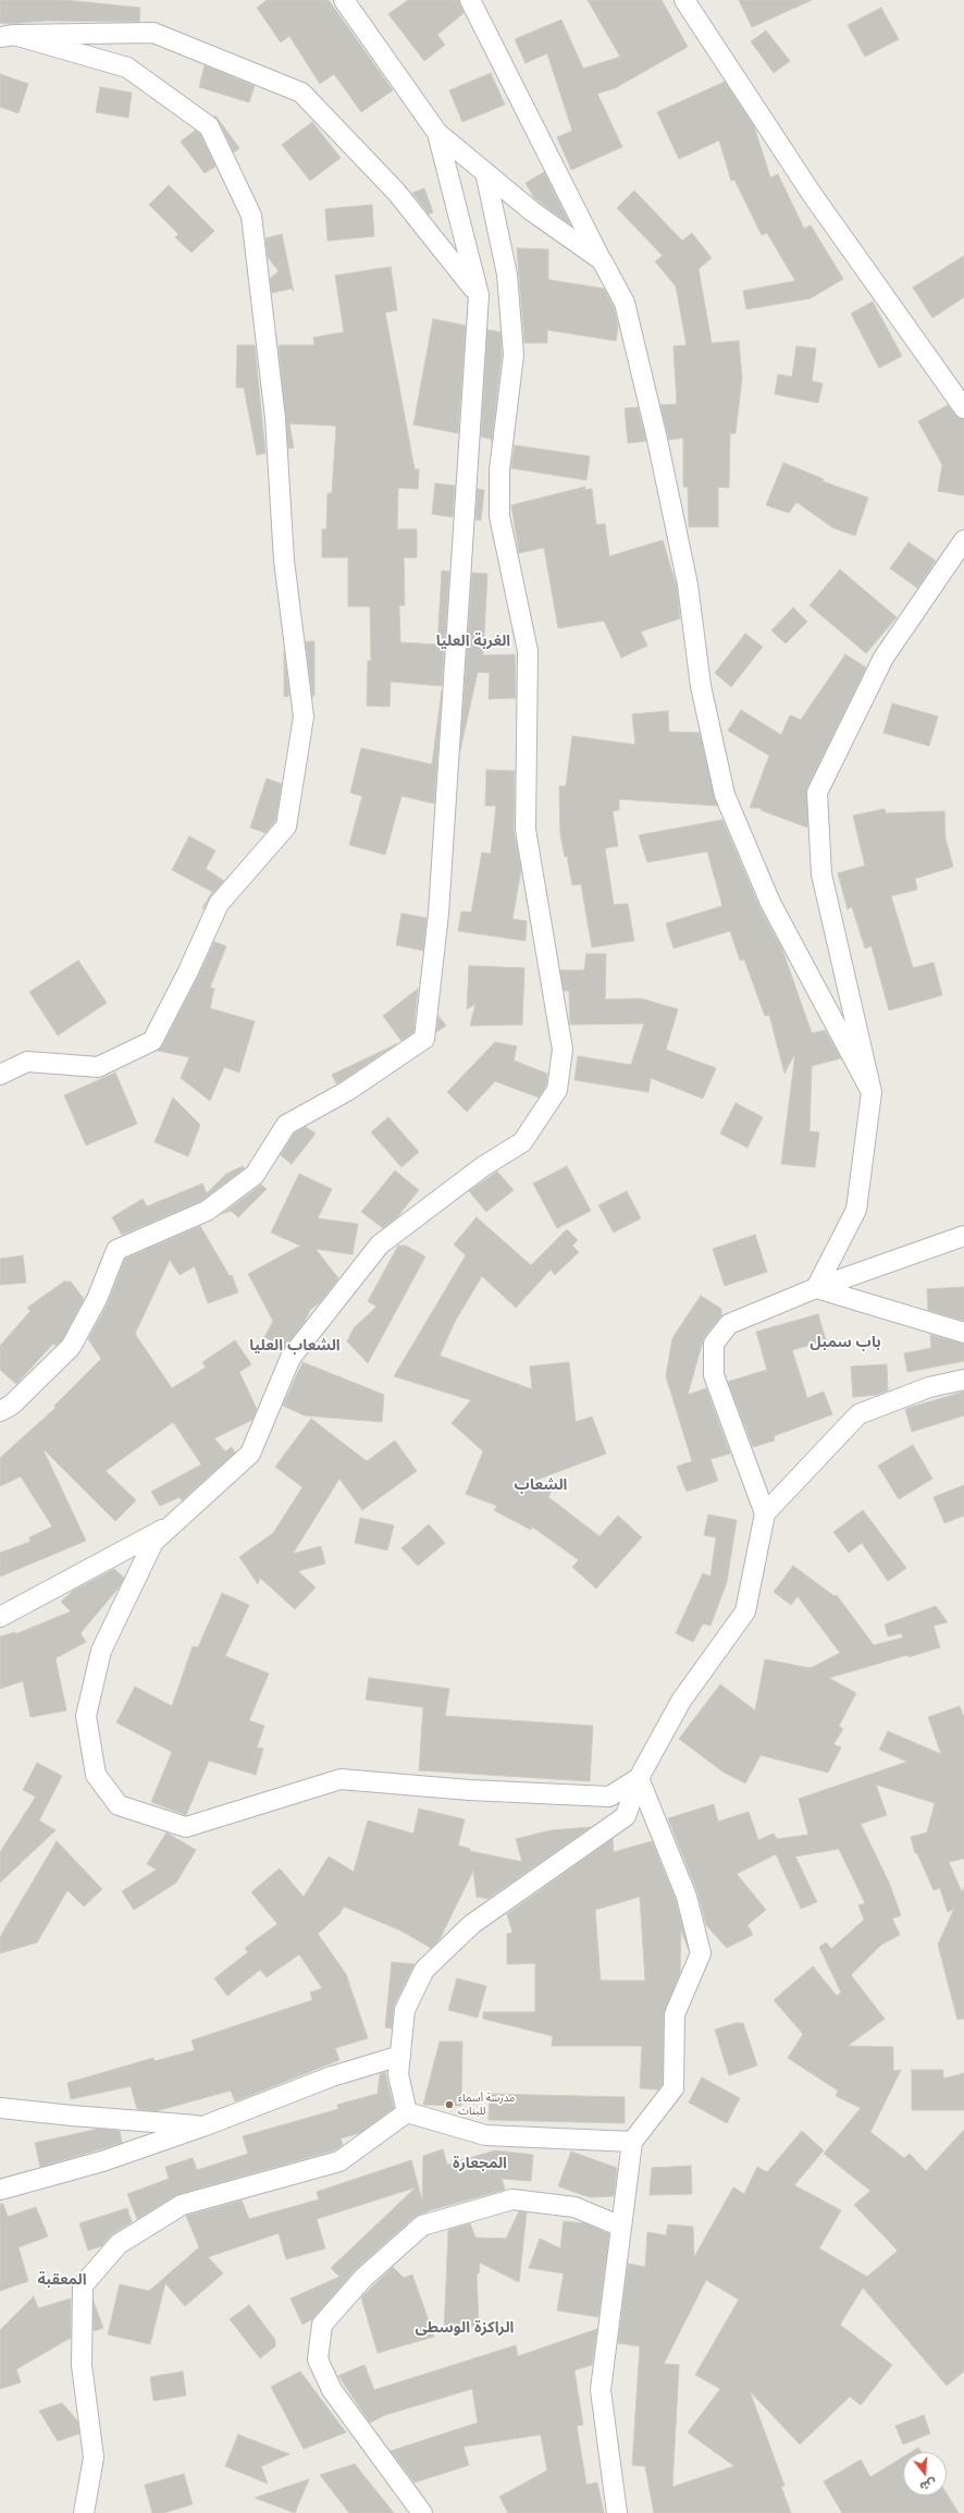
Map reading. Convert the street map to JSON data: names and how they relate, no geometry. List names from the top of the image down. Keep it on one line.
{"districts":["الغربة العليا","باب سمبل","الشعاب العليا","الشعاب","المجعارة","المعقبة","الراكزة الوسطى"],"places":["مدرسة أسماء للبنات"],"north":"bottom"}
